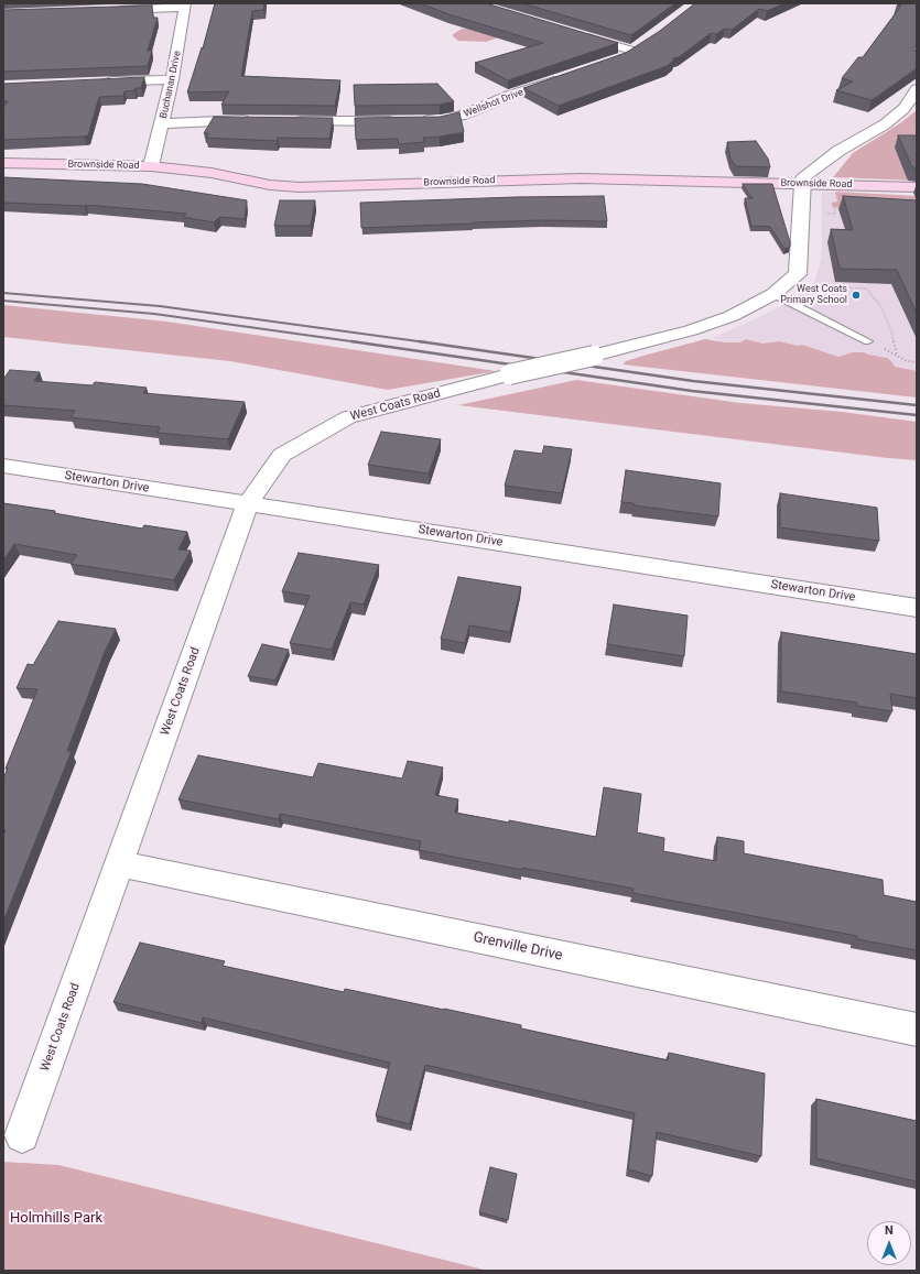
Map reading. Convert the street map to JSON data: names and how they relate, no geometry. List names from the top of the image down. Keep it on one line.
{"streets":{"street":["Buchanan Drive","Wellshot Drive","Brownside Road","West Coats Road","Stewarton Drive","Grenville Drive"]},"crossings":[["Buchanan Drive","Brownside Road"],["Brownside Road","West Coats Road"],["West Coats Road","Stewarton Drive"],["West Coats Road","Grenville Drive"]],"parks":["Holmhills Park"],"places":["West Coats Primary School"],"north":"top"}
